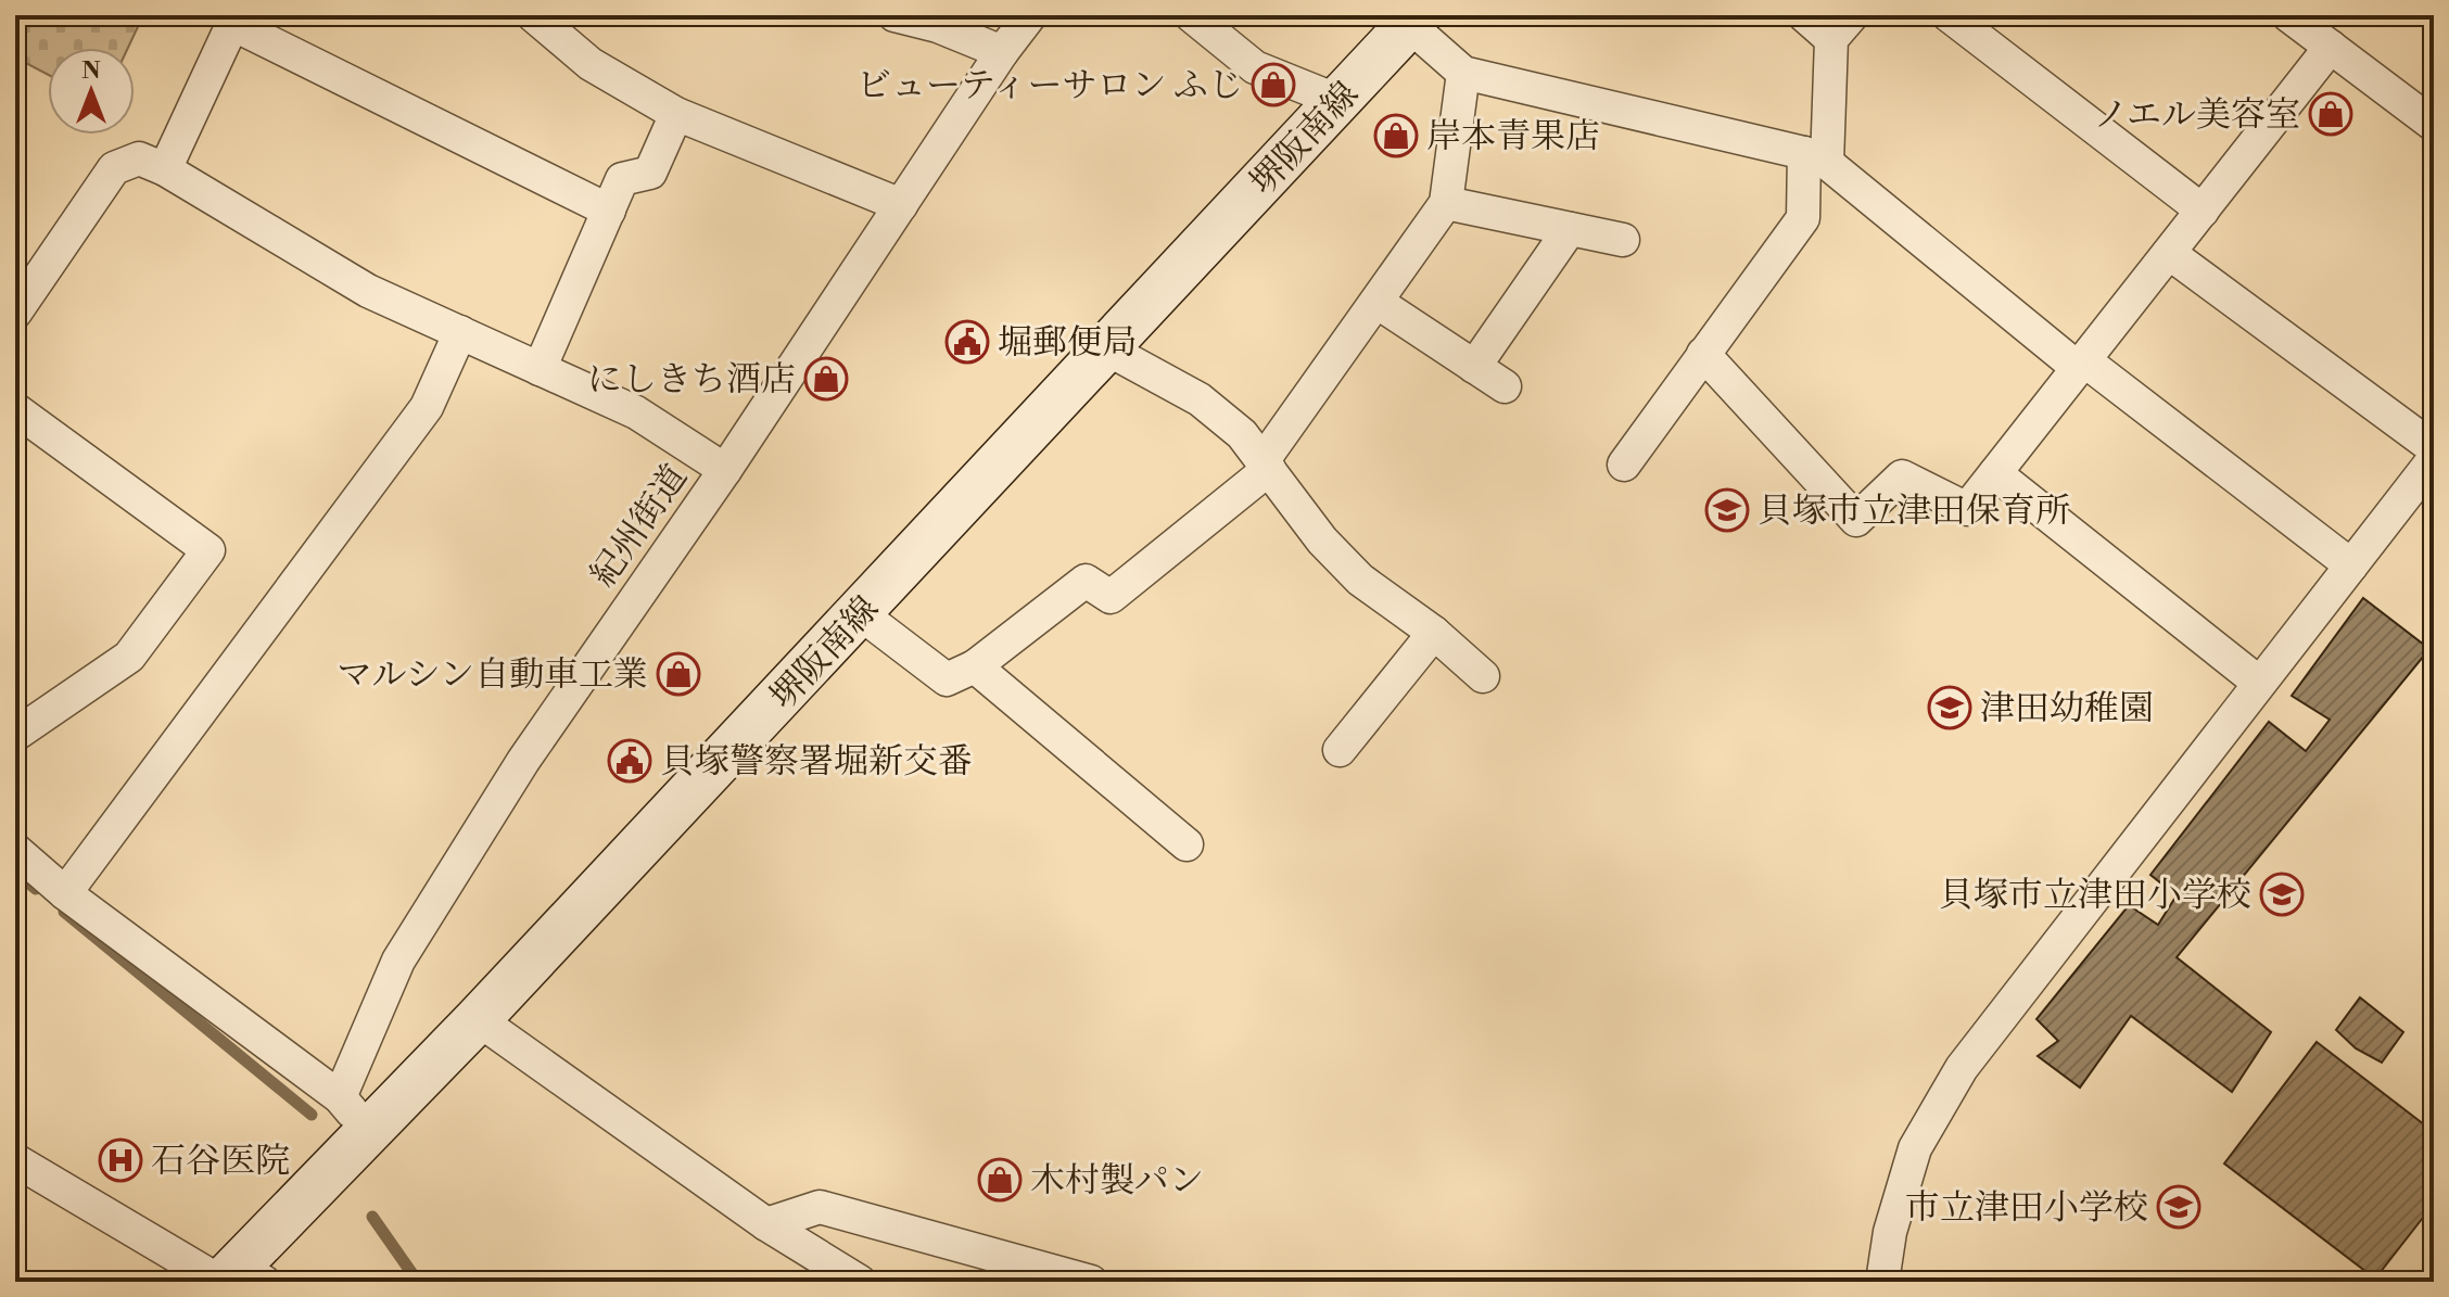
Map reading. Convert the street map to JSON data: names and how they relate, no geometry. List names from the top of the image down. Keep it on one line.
{"streets":{"main road":["堺阪南線"],"street":["紀州街道"]},"places":{"shop":["ビューティーサロン ふじ","ノエル美容室","岸本青果店","にしきち酒店","マルシン自動車工業","木村製パン"],"public building":["堀郵便局","貝塚警察署堀新交番"],"school or university":["貝塚市立津田保育所","津田幼稚園","貝塚市立津田小学校","市立津田小学校"],"hospital":["石谷医院"]},"north":"top"}
